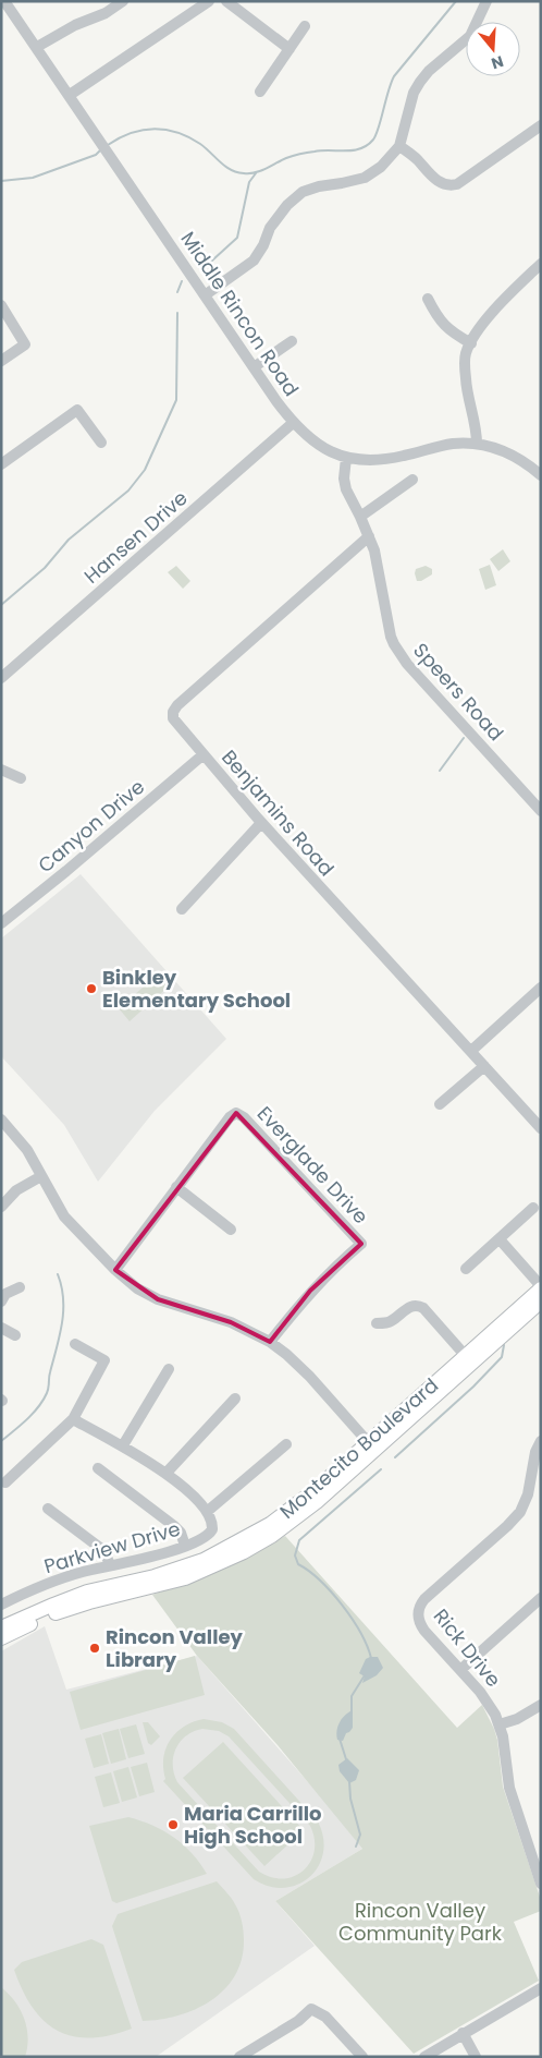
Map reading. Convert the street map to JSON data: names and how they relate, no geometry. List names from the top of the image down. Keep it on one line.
{"streets":{"main road":["Montecito Boulevard"],"street":["Middle Rincon Road","Hansen Drive","Speers Road","Benjamins Road","Canyon Drive","Everglade Drive","Parkview Drive","Rick Drive"]},"crossings":[["Middle Rincon Road","Hansen Drive"],["Middle Rincon Road","Speers Road"],["Speers Road","Benjamins Road"],["Benjamins Road","Canyon Drive"]],"parks":["Rincon Valley Community Park"],"places":["Binkley Elementary School","Rincon Valley Library","Maria Carrillo High School"],"north":"bottom"}
